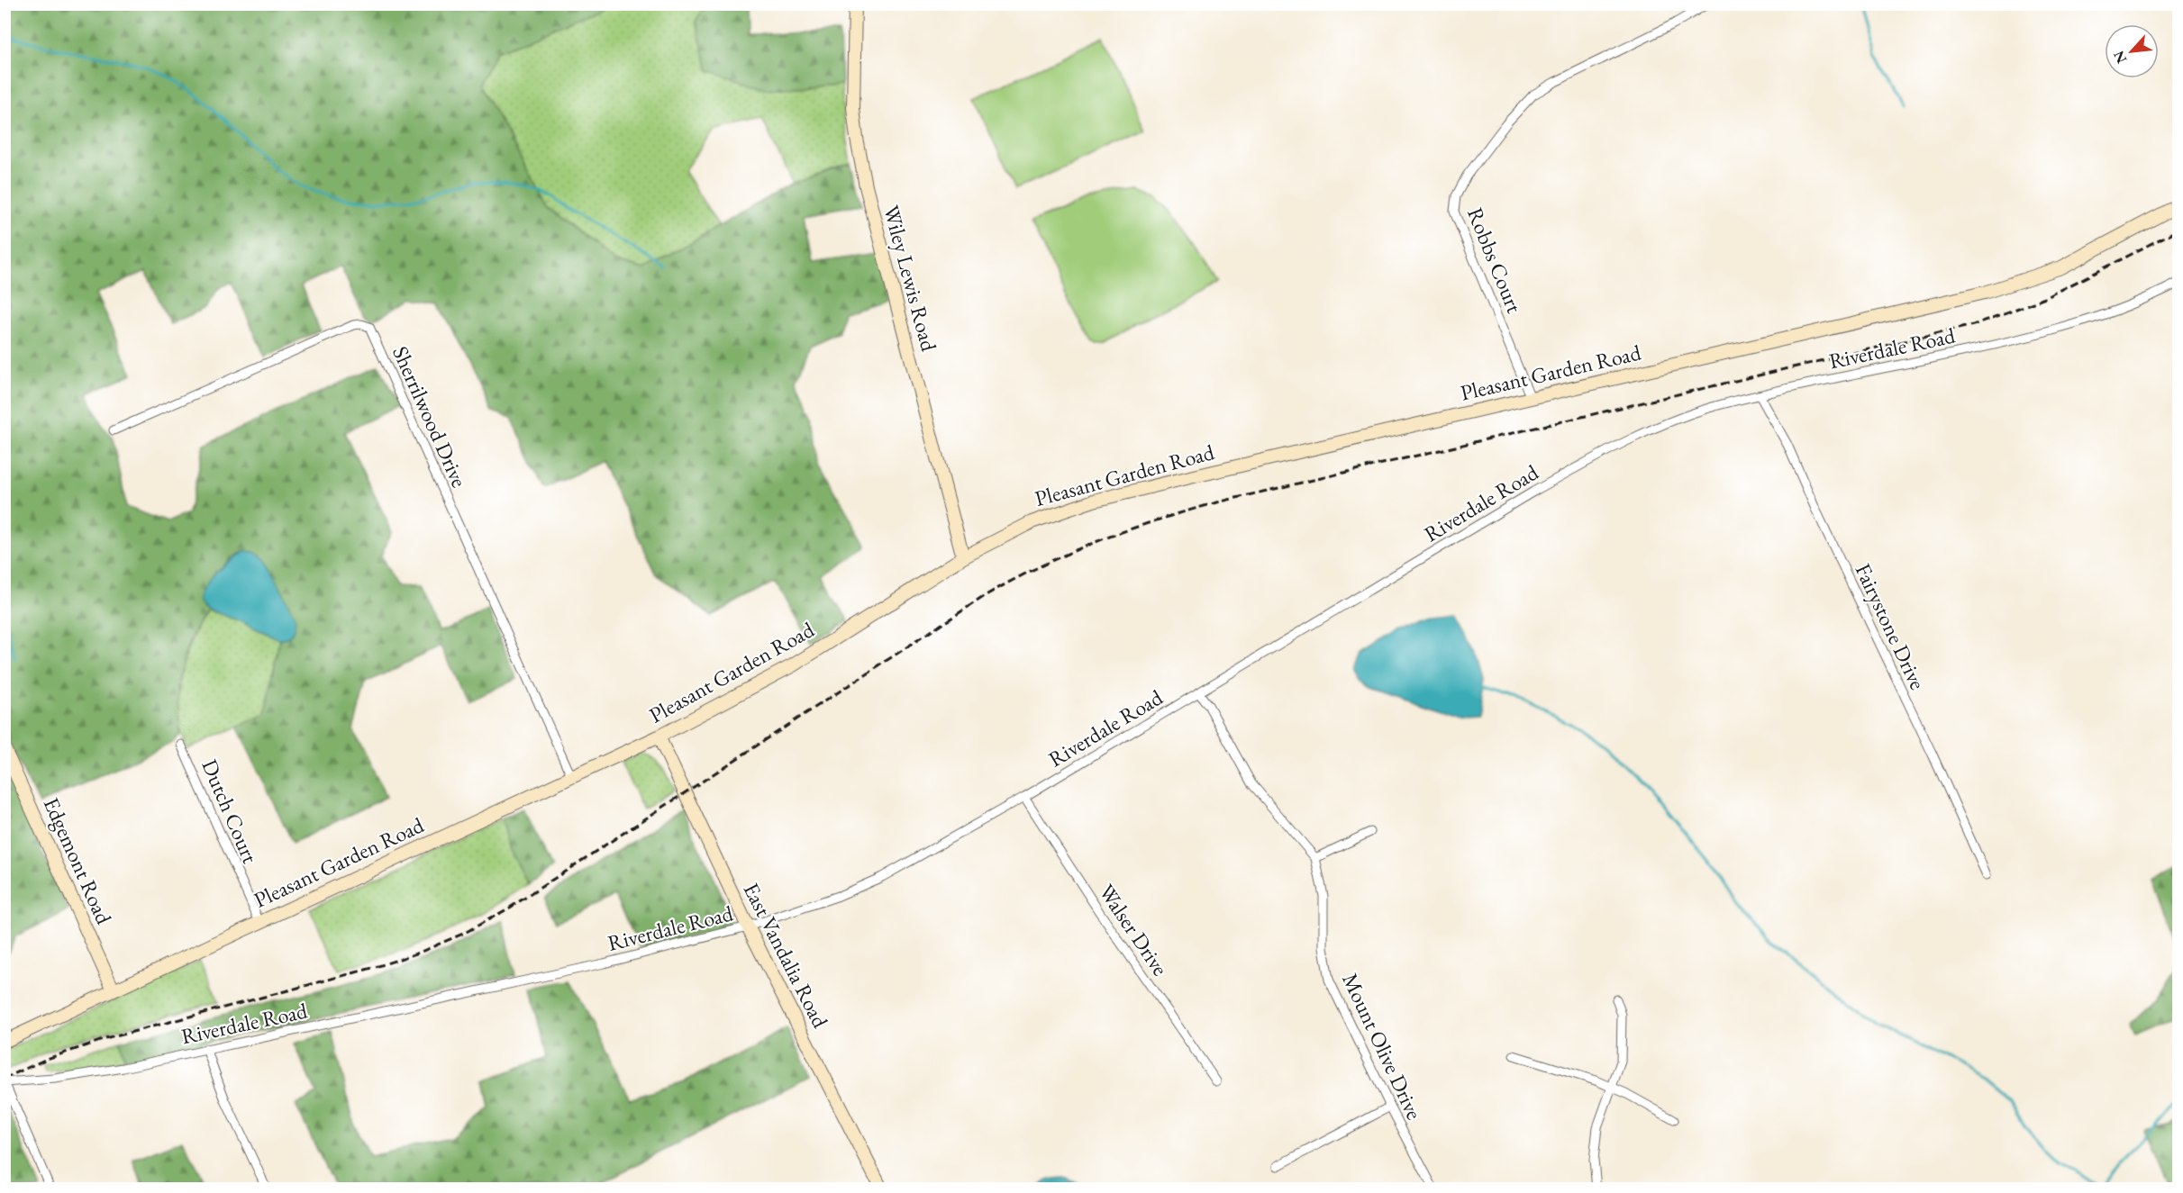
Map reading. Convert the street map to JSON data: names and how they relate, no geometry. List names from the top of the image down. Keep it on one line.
{"streets":{"main road":["Wiley Lewis Road","Pleasant Garden Road","Edgemont Road","East Vandalia Road"],"street":["Robbs Court","Riverdale Road","Sherrilwood Drive","Fairystone Drive","Dutch Court","Walser Drive","Mount Olive Drive"]},"crossings":[["Robbs Court","Pleasant Garden Road"],["Wiley Lewis Road","Pleasant Garden Road"],["Riverdale Road","Fairystone Drive"],["Riverdale Road","Walser Drive"],["Riverdale Road","East Vandalia Road"],["Riverdale Road","Mount Olive Drive"],["Pleasant Garden Road","Sherrilwood Drive"],["Pleasant Garden Road","Dutch Court"],["Pleasant Garden Road","Edgemont Road"],["Pleasant Garden Road","East Vandalia Road"]],"north":"bottom left"}
